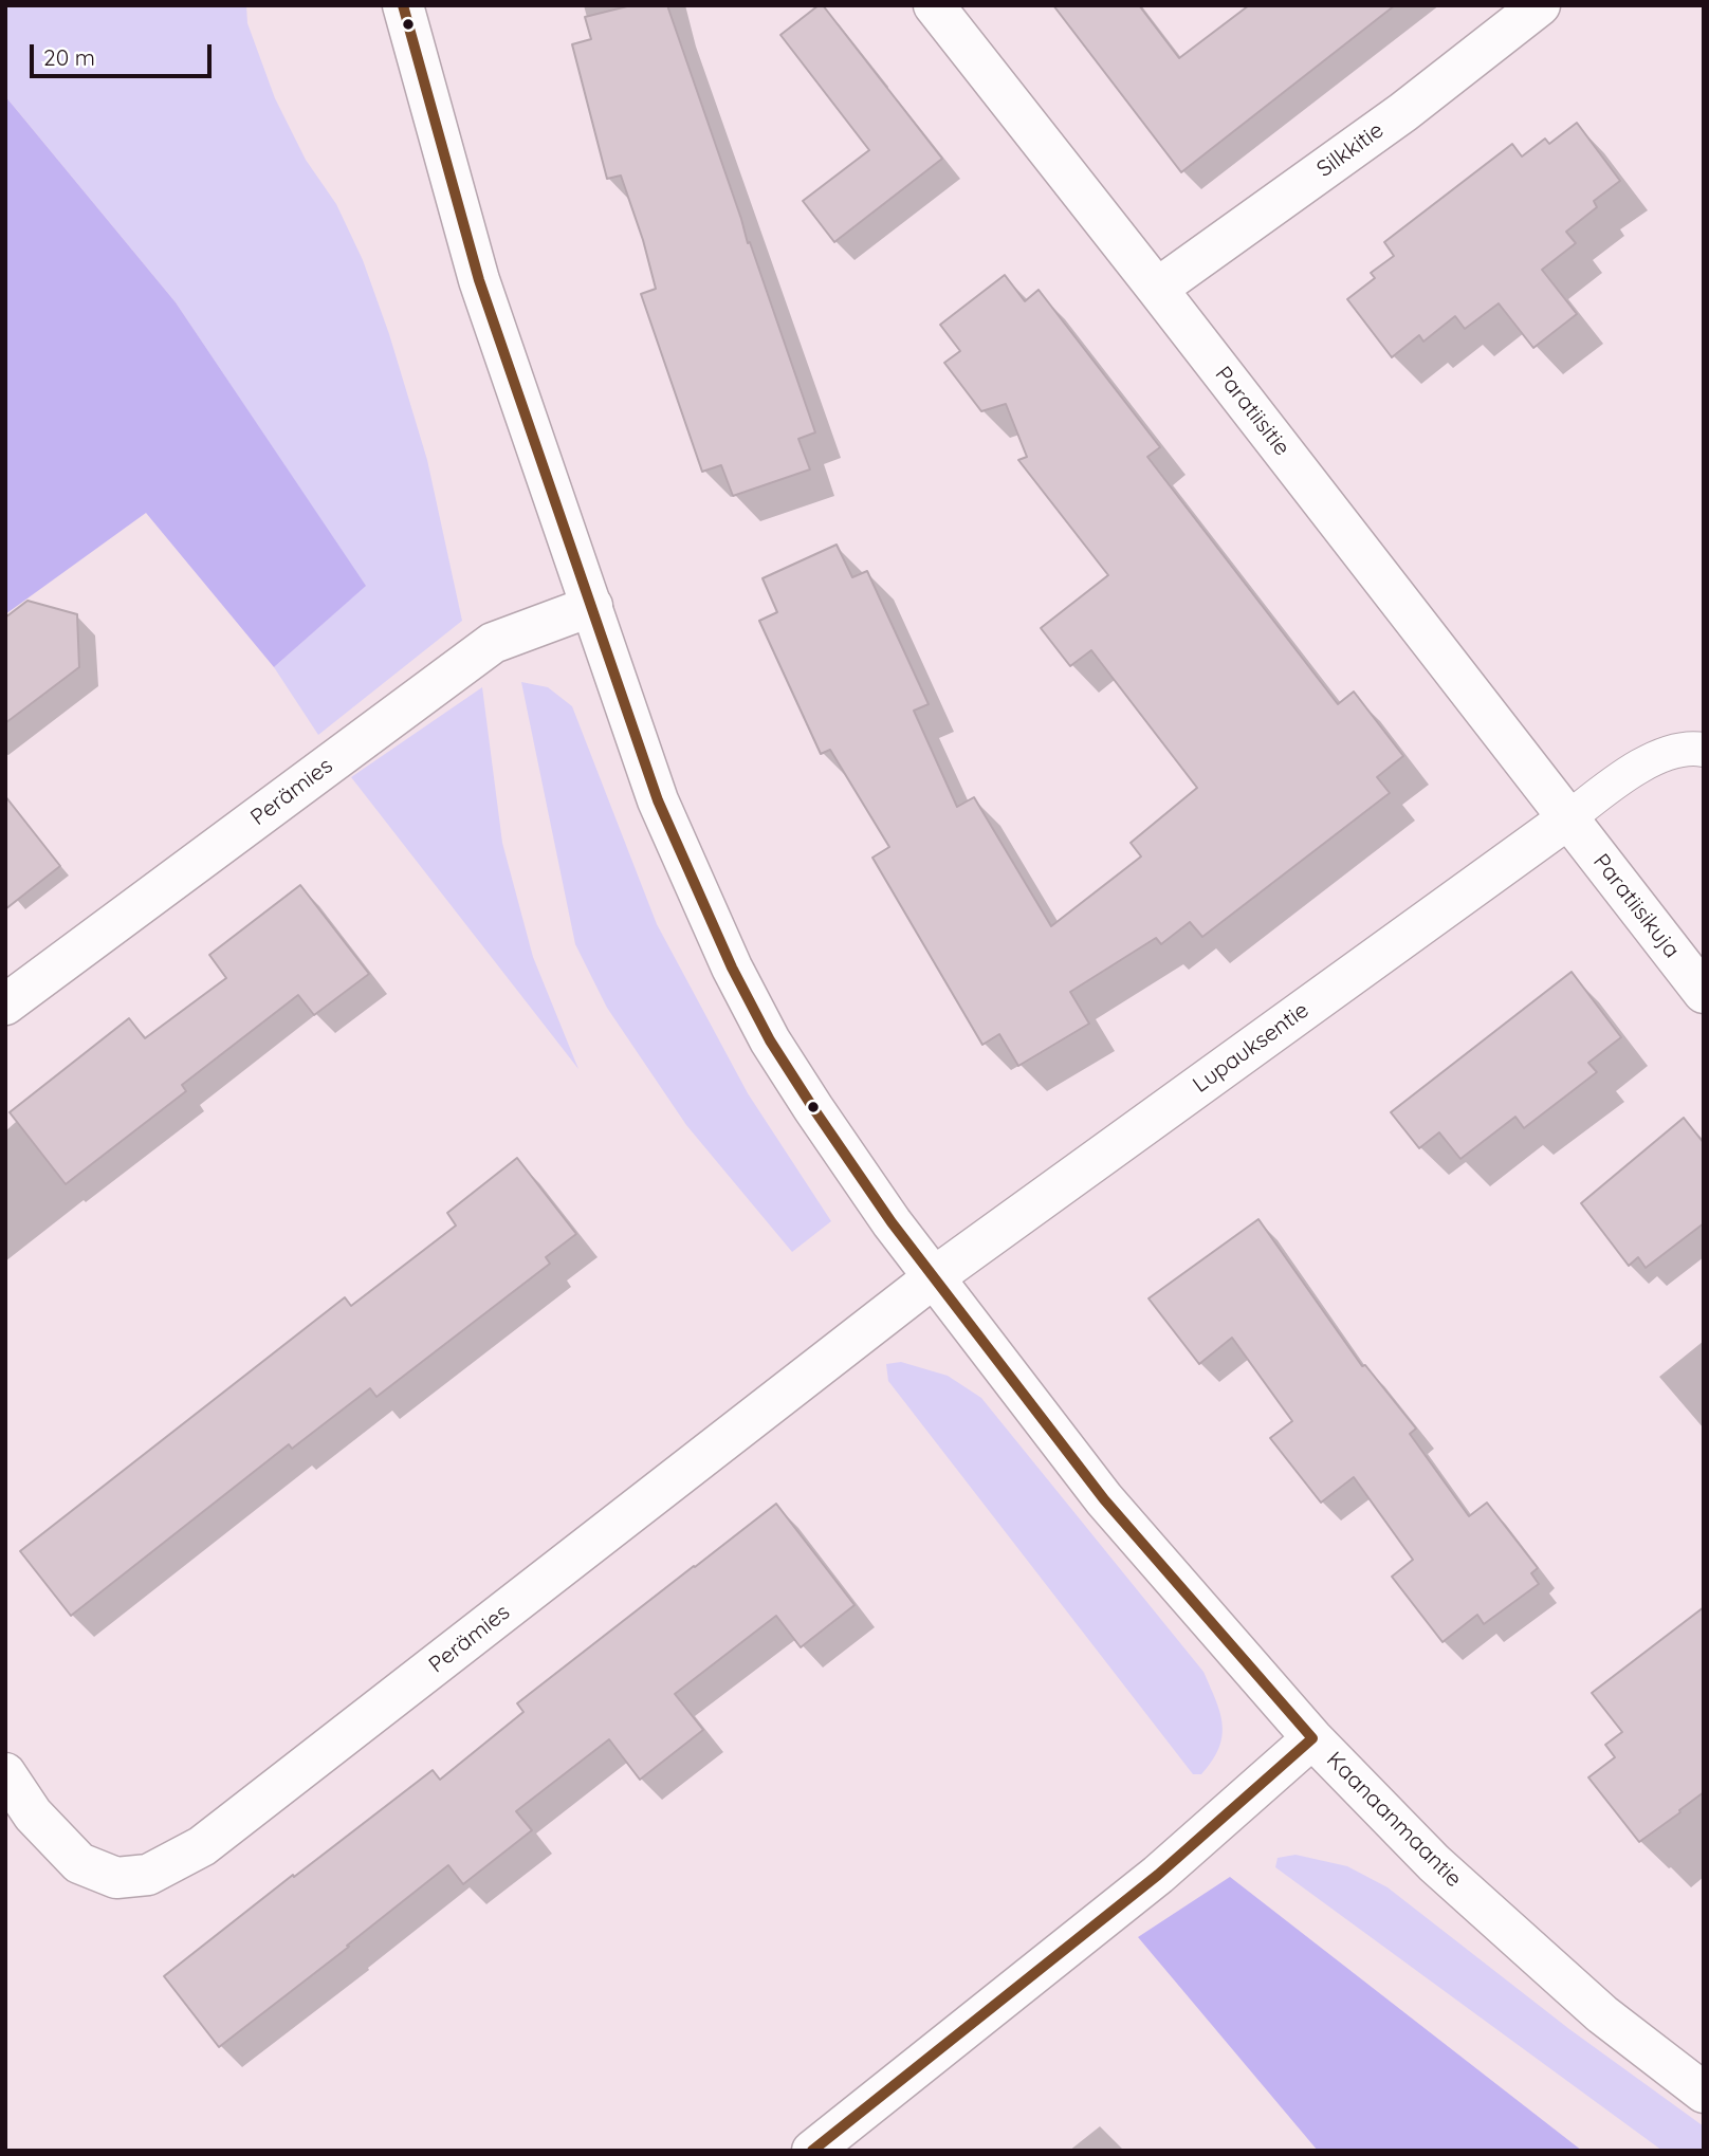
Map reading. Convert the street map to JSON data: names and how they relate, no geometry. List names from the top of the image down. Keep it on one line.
{"streets":{"street":["Silkkitie","Paratiisitie","Perämies","Paratiisikuja","Lupauksentie","Kaanaanmaantie"]},"crossings":[["Silkkitie","Paratiisitie"],["Paratiisitie","Paratiisikuja"],["Paratiisitie","Lupauksentie"],["Perämies","Lupauksentie"],["Perämies","Kaanaanmaantie"],["Paratiisikuja","Lupauksentie"],["Lupauksentie","Kaanaanmaantie"]],"scale_bar":"20 m"}
